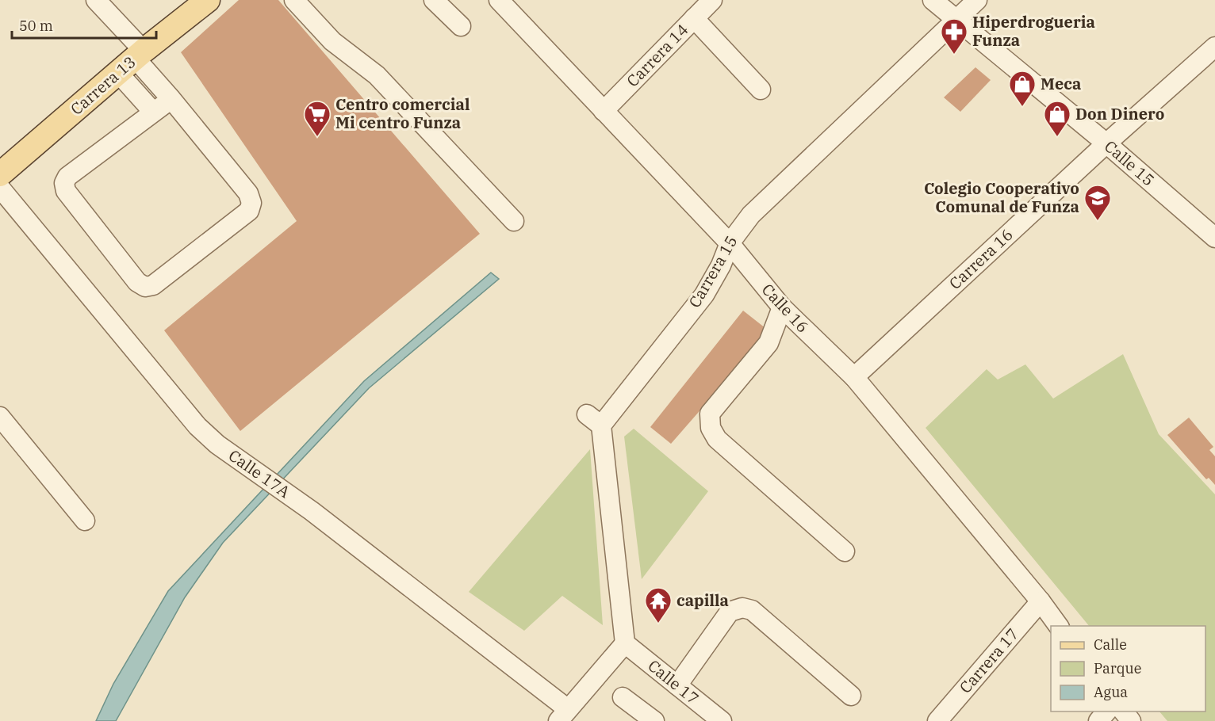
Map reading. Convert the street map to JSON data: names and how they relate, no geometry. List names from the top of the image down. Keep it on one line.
{"streets":{"main road":["Carrera 13"],"street":["Carrera 14","Calle 15","Carrera 16","Carrera 15","Calle 16","Calle 17A","Carrera 17","Calle 17"]},"crossings":[["Carrera 14","Calle 16"],["Calle 15","Carrera 16"],["Calle 15","Carrera 15"],["Carrera 16","Calle 16"],["Carrera 15","Calle 16"],["Carrera 15","Calle 17"],["Calle 16","Carrera 17"]],"places":{"pharmacy":["Hiperdrogueria Funza"],"shop":["Meca","Don Dinero"],"supermarket":["Centro comercial Mi centro Funza"],"school or university":["Colegio Cooperativo Comunal de Funza"],"temple":["capilla"]},"legend":["Calle","Parque","Agua"],"scale_bar":"50 m"}
